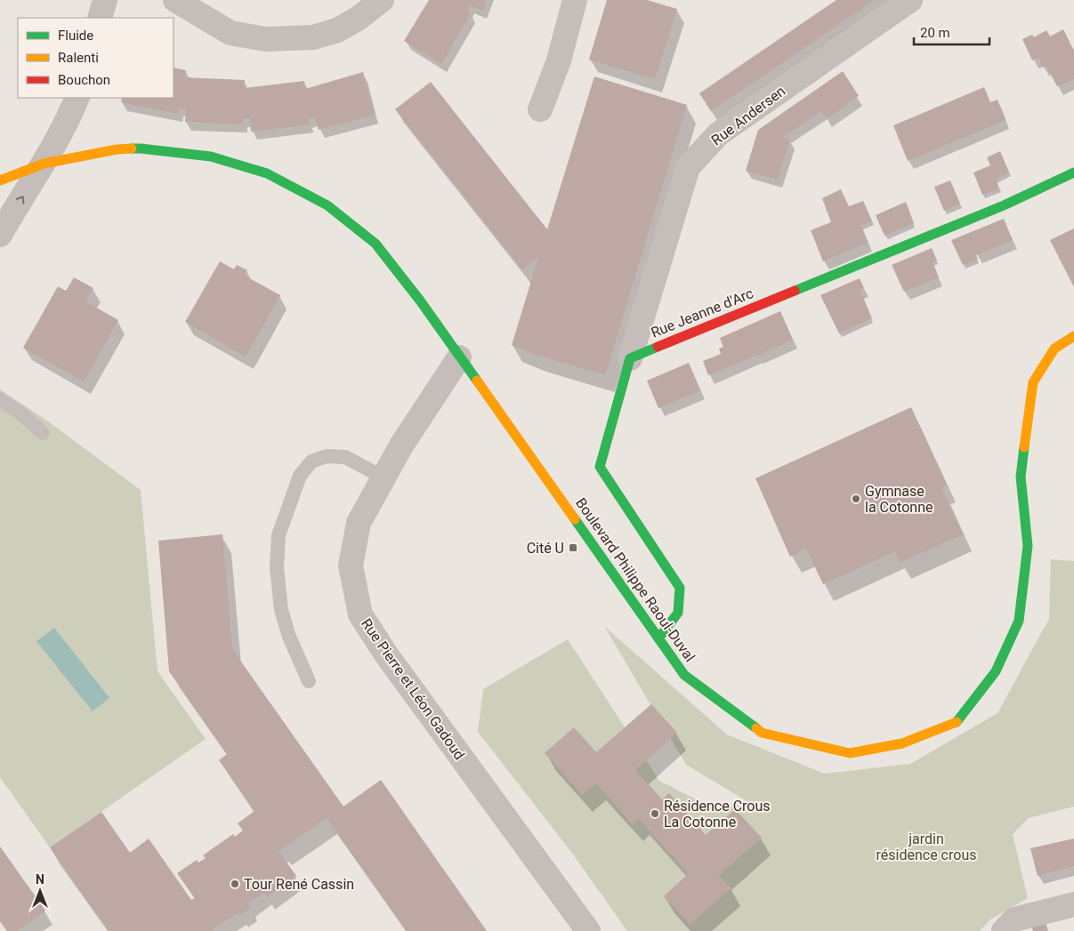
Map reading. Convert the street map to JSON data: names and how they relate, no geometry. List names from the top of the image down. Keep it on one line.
{"streets":{"street":["Rue Andersen","Rue Jeanne d'Arc","Boulevard Philippe Raoul-Duval","Rue Pierre et Léon Gadoud"]},"crossings":[["Rue Andersen","Rue Jeanne d'Arc"],["Boulevard Philippe Raoul-Duval","Rue Pierre et Léon Gadoud"]],"parks":["jardin résidence crous"],"places":{"other":["Gymnase la Cotonne","Résidence Crous La Cotonne","Tour René Cassin"],"transit":["Cité U"]},"legend":["Fluide","Ralenti","Bouchon"],"scale_bar":"20 m","north":"top"}
